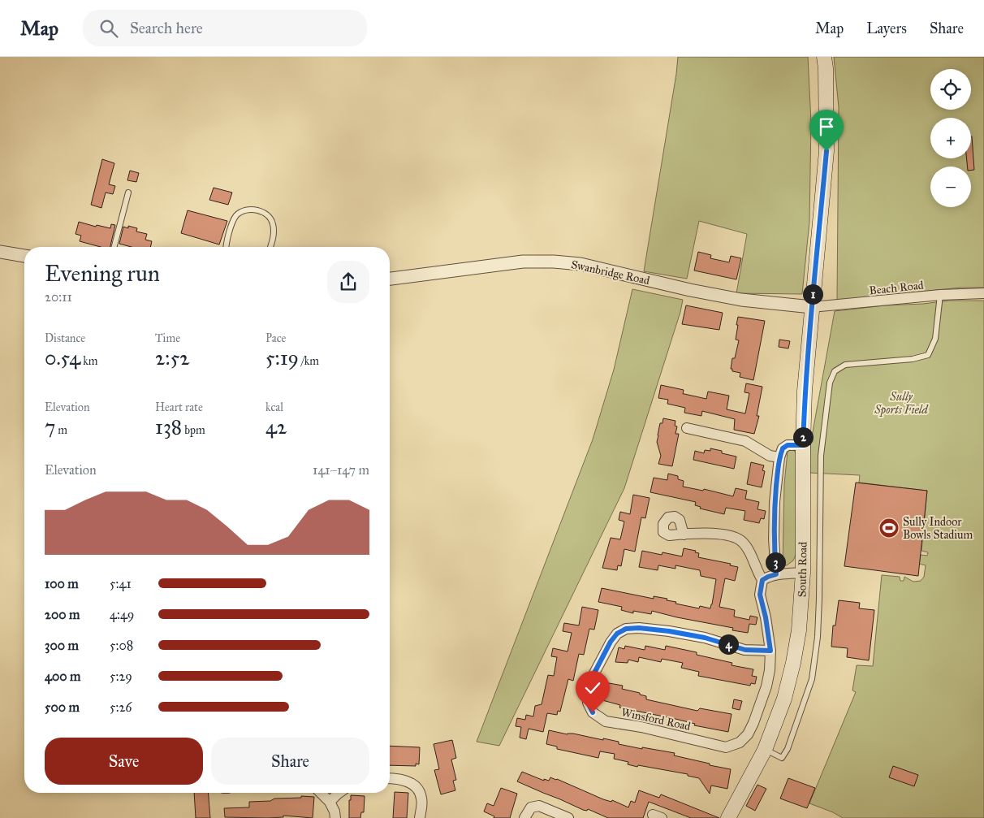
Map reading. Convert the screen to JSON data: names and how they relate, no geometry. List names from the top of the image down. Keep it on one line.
{"streets":{"main road":["South Road"],"street":["Swanbridge Road","Beach Road","Winsford Road"]},"crossings":[["Swanbridge Road","Beach Road"],["Swanbridge Road","South Road"],["Beach Road","South Road"]],"parks":["Sully Sports Field"],"places":{"sports":["Sully Indoor Bowls Stadium"]},"page":{"header":"Map","search":"Search here","nav":["Map","Layers","Share"],"map_buttons":["+","−"],"heading":["Evening run","20:11"],"pins":["1","2","3","4"],"stats":[["Distance","0.54 km"],["Time","2:52"],["Pace","5:19 /km"],["Elevation","7 m"],["Heart rate","138 bpm"],["kcal","42"]],"chart":["Elevation","141–147 m"],"list":[{"name":"100 m","note":"5:41"},{"name":"200 m","note":"4:49"},{"name":"300 m","note":"5:08"},{"name":"400 m","note":"5:29"},{"name":"500 m","note":"5:26"}],"buttons":["Save","Share"]}}
